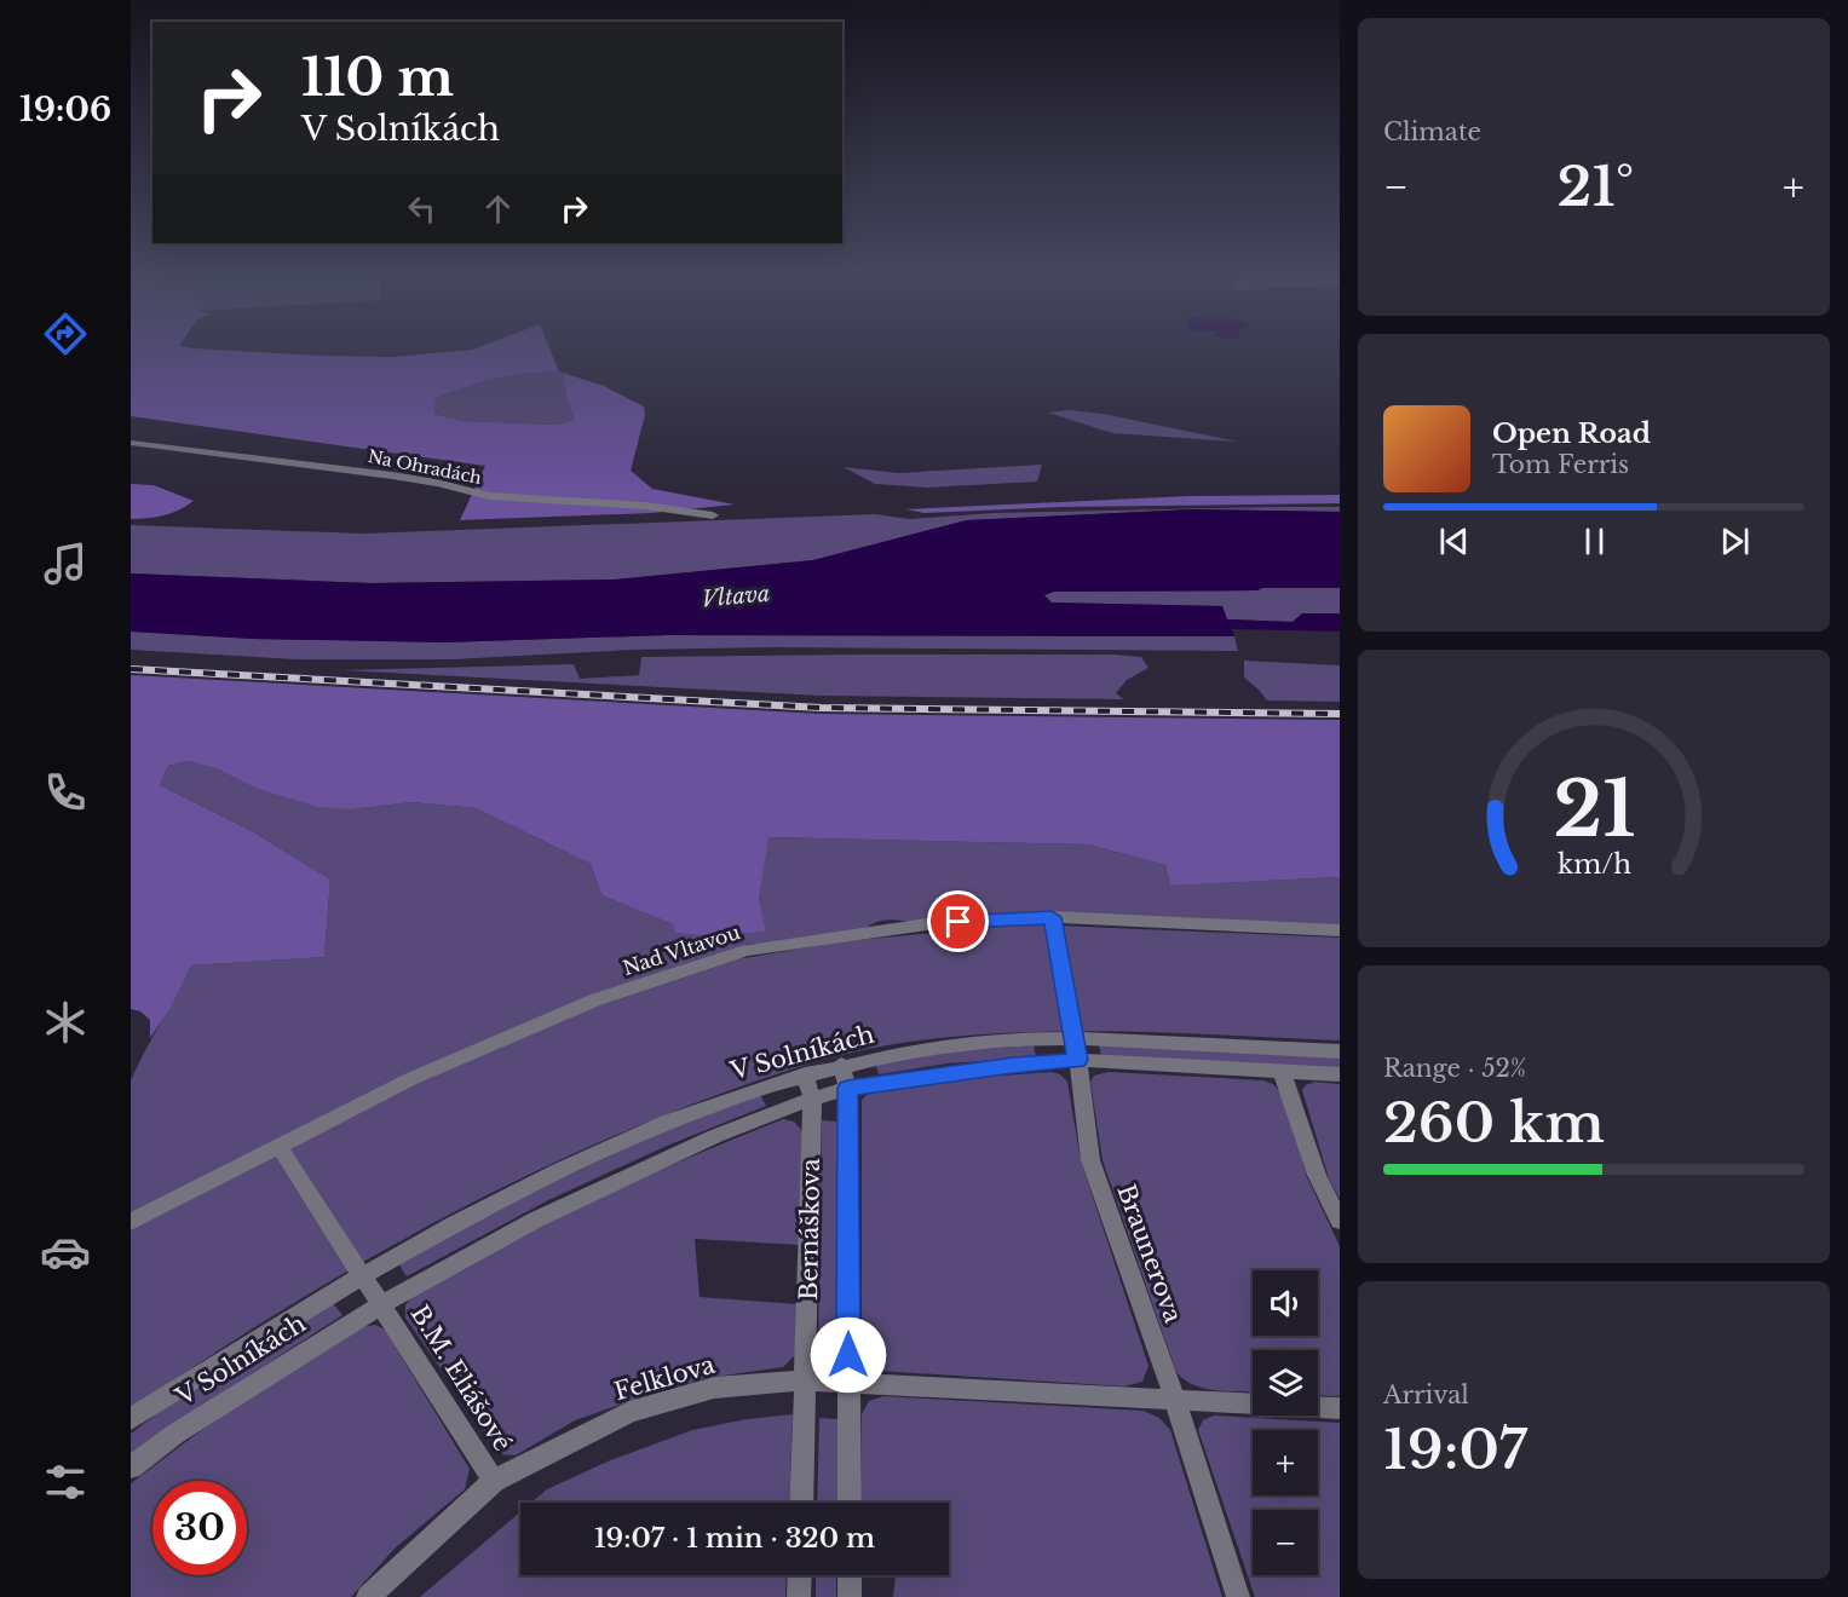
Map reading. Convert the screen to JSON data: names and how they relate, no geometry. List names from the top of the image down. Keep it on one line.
{"streets":{"street":["Na Ohradách","Nad Vltavou","V Solníkách","Bernáškova","Braunerova","B.M. Eliášové","Felklova"]},"crossings":[["Nad Vltavou","Braunerova"],["V Solníkách","Bernáškova"],["V Solníkách","Braunerova"],["V Solníkách","B.M. Eliášové"],["Bernáškova","Felklova"],["Braunerova","Felklova"],["B.M. Eliášové","Felklova"]],"water":["Vltava"],"page":{"tabs":"19:06","tile":["Climate",["Range · 52%","260 km"],["Arrival","19:07"]],"turn":["110 m","V Solníkách"],"heat":["−","21°","+"],"song":["Open Road","Tom Ferris"],"map_buttons":["+","−"],"limit":"30","trip":"19:07 · 1 min · 320 m","gauge":["21","km/h"]}}
